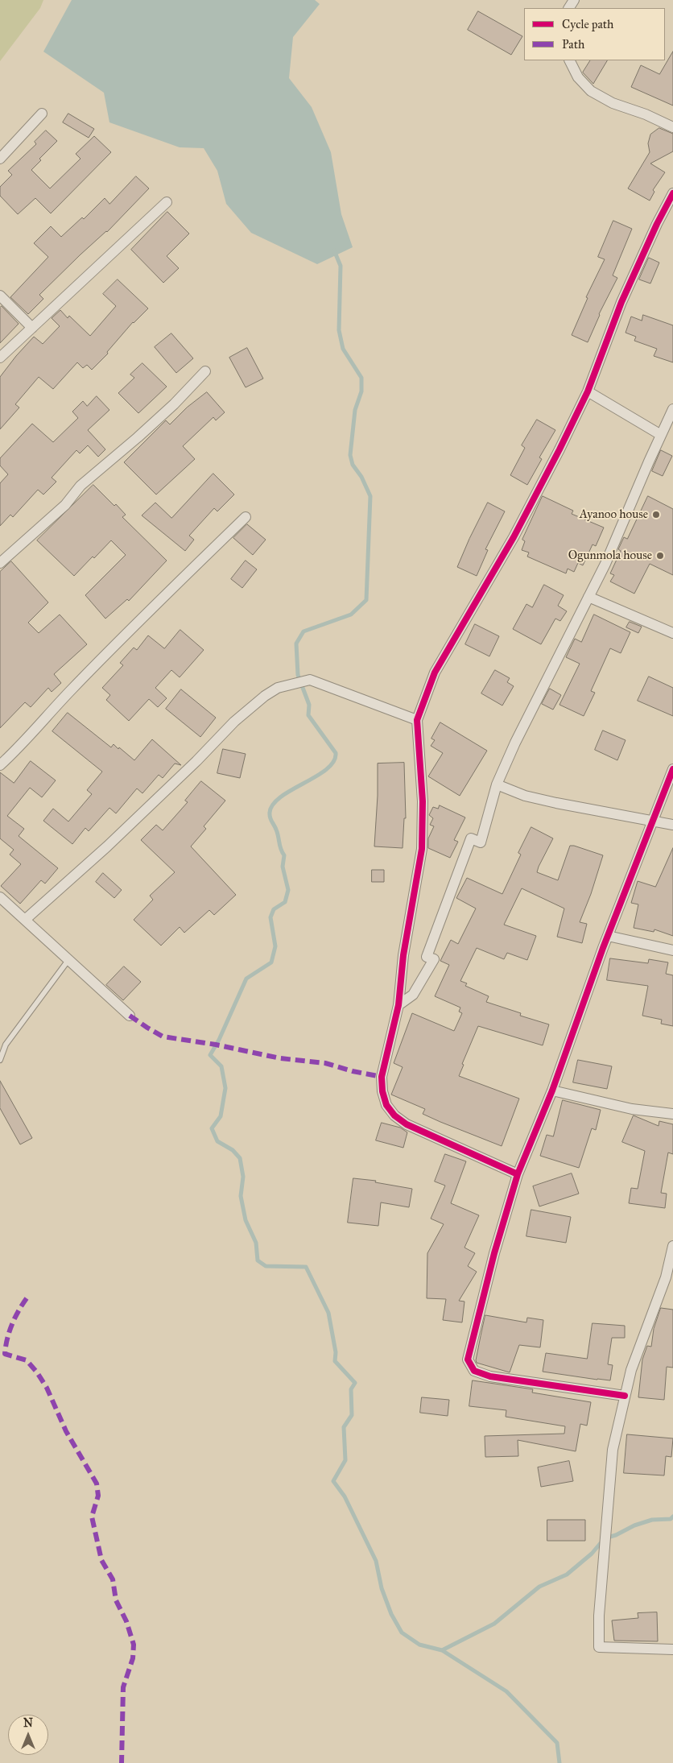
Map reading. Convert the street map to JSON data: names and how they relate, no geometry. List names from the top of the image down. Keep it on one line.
{"places":["Ayanoo house","Ogunmola house"],"legend":["Cycle path","Path"],"north":"top"}
